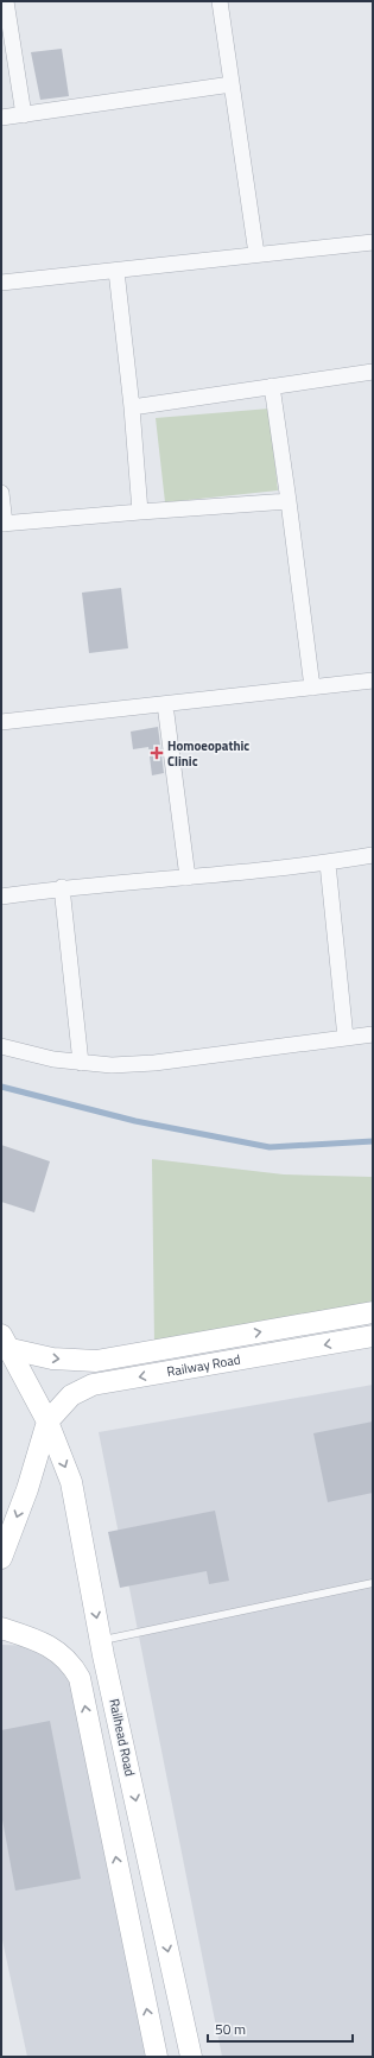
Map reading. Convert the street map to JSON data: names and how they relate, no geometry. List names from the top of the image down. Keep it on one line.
{"streets":{"main road":["Railway Road","Railhead Road"]},"crossings":[["Railway Road","Railhead Road"]],"places":{"health":["Homoeopathic Clinic"]},"scale_bar":"50 m"}
